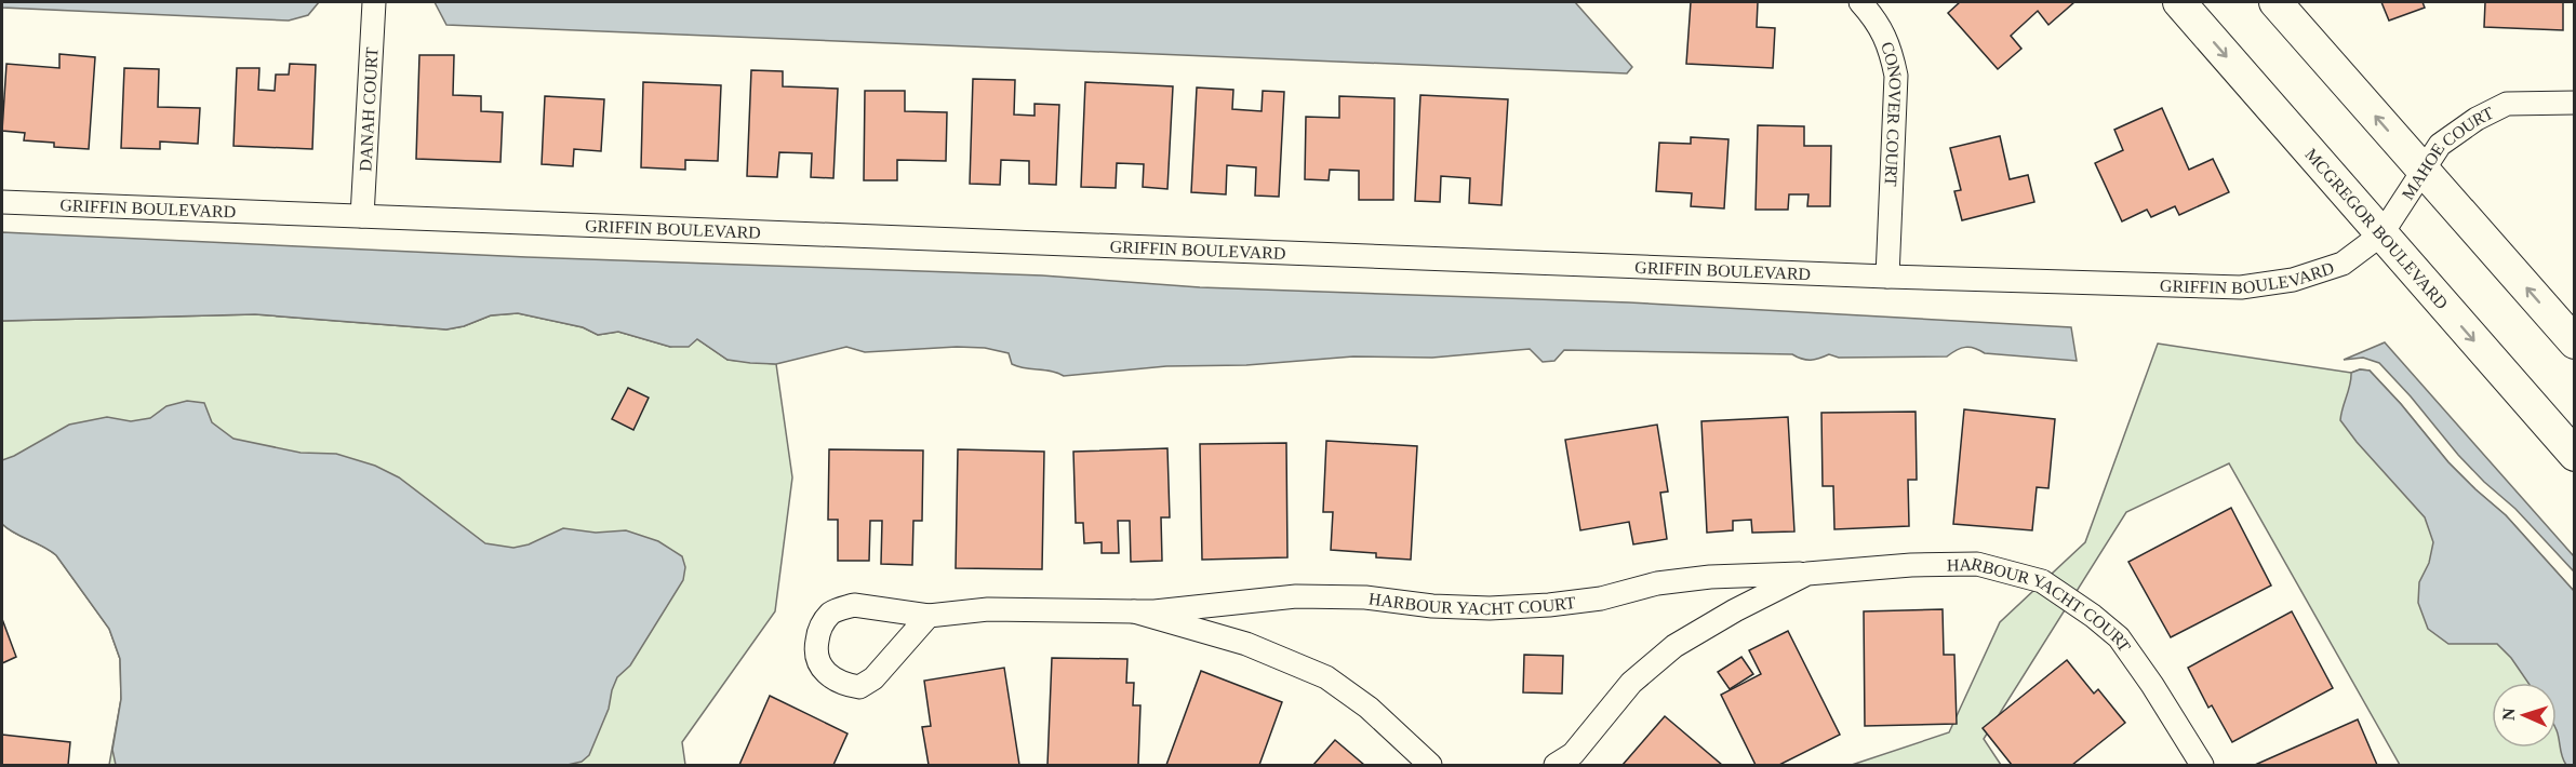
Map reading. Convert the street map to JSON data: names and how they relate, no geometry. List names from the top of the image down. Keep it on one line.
{"streets":{"main road":["MCGREGOR BOULEVARD"],"street":["DANAH COURT","CONOVER COURT","MAHOE COURT","GRIFFIN BOULEVARD","HARBOUR YACHT COURT"]},"crossings":[["DANAH COURT","GRIFFIN BOULEVARD"],["CONOVER COURT","GRIFFIN BOULEVARD"],["MAHOE COURT","GRIFFIN BOULEVARD"],["MAHOE COURT","MCGREGOR BOULEVARD"],["GRIFFIN BOULEVARD","MCGREGOR BOULEVARD"]],"north":"left"}
